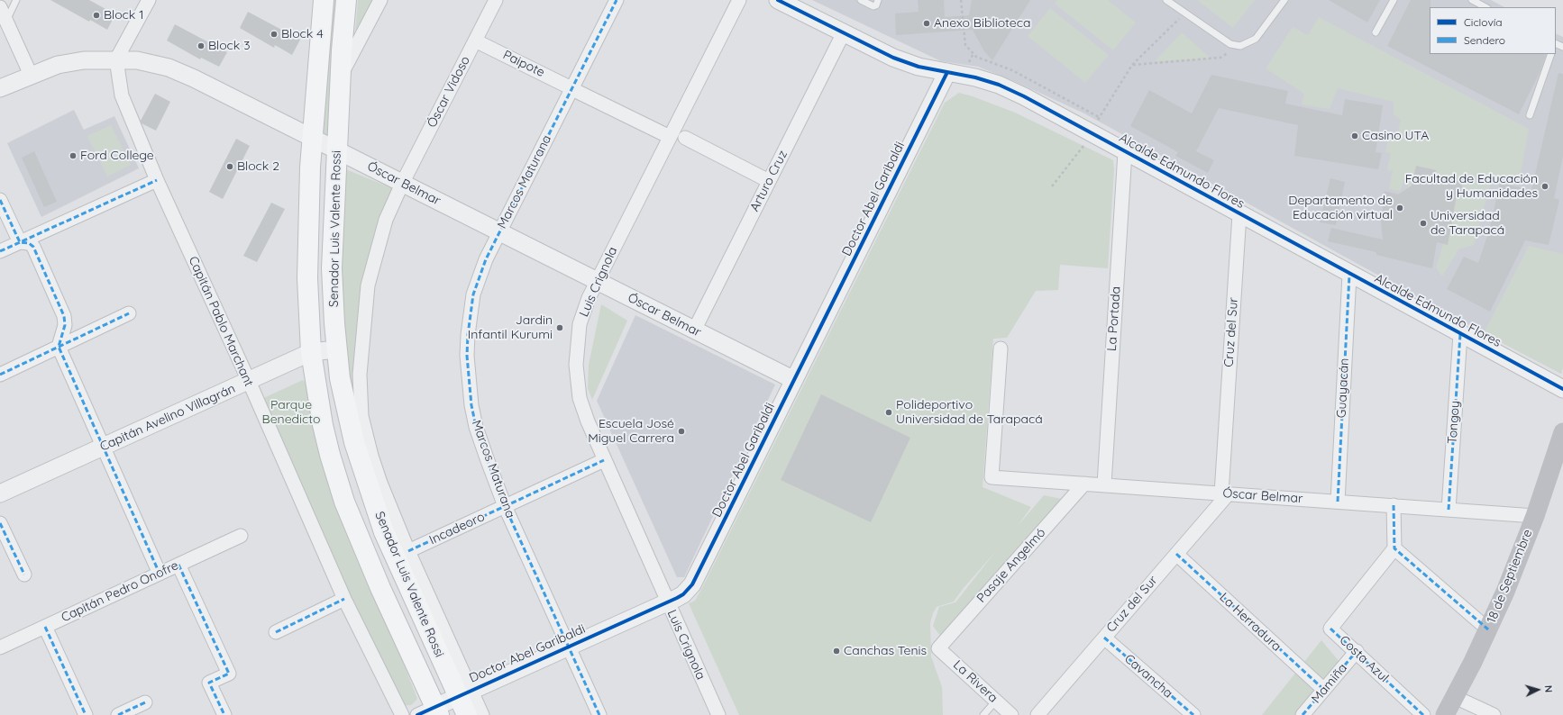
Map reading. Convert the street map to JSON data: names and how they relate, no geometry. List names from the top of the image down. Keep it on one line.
{"streets":{"main road":["Senador Luis Valente Rossi","18 de Septiembre"],"street":["Paipote","Óscar Vidoso","Alcalde Edmundo Flores","Arturo Cruz","Marcos Maturana","Óscar Belmar","Doctor Abel Garibaldi","Luis Crignola","La Portada","Capitán Pablo Marchant","Cruz del Sur","Guayacán","Capitán Avelino Villagrán","Tongoy","Incadeoro","Pasaje Angelmó","Capitán Pedro Onofre","La Herradura","Costa Azul","Cavancha","La Rivera","Mamiña"]},"crossings":[["Paipote","Óscar Vidoso"],["Paipote","Marcos Maturana"],["Paipote","Luis Crignola"],["Óscar Vidoso","Óscar Belmar"],["Óscar Vidoso","Doctor Abel Garibaldi"],["Óscar Vidoso","Senador Luis Valente Rossi"],["Óscar Vidoso","Incadeoro"],["Alcalde Edmundo Flores","Arturo Cruz"],["Alcalde Edmundo Flores","Doctor Abel Garibaldi"],["Alcalde Edmundo Flores","La Portada"],["Alcalde Edmundo Flores","Cruz del Sur"],["Alcalde Edmundo Flores","Guayacán"],["Alcalde Edmundo Flores","Tongoy"],["Arturo Cruz","Óscar Belmar"],["Marcos Maturana","Óscar Belmar"],["Marcos Maturana","Doctor Abel Garibaldi"],["Marcos Maturana","Incadeoro"],["Óscar Belmar","Doctor Abel Garibaldi"],["Óscar Belmar","Senador Luis Valente Rossi"],["Óscar Belmar","Luis Crignola"],["Óscar Belmar","La Portada"],["Óscar Belmar","Capitán Pablo Marchant"],["Óscar Belmar","Cruz del Sur"],["Óscar Belmar","Guayacán"],["Óscar Belmar","Tongoy"],["Óscar Belmar","Pasaje Angelmó"],["Óscar Belmar","18 de Septiembre"],["Doctor Abel Garibaldi","Senador Luis Valente Rossi"],["Doctor Abel Garibaldi","Luis Crignola"],["Senador Luis Valente Rossi","Capitán Avelino Villagrán"],["Luis Crignola","Incadeoro"],["Capitán Pablo Marchant","Capitán Avelino Villagrán"],["Cruz del Sur","La Herradura"],["Cruz del Sur","Cavancha"],["Pasaje Angelmó","La Rivera"],["La Herradura","Mamiña"],["Costa Azul","Mamiña"]],"parks":["Parque Benedicto"],"places":["Block 1","Anexo Biblioteca","Block 4","Block 3","Casino UTA","Ford College","Block 2","Facultad de Educación y Humanidades","Departamento de Educación virtual","Universidad de Tarapacá","Jardin Infantil Kurumi","Polideportivo Universidad de Tarapacá","Escuela José Miguel Carrera","Canchas Tenis"],"legend":["Ciclovía","Sendero"],"north":"right"}
